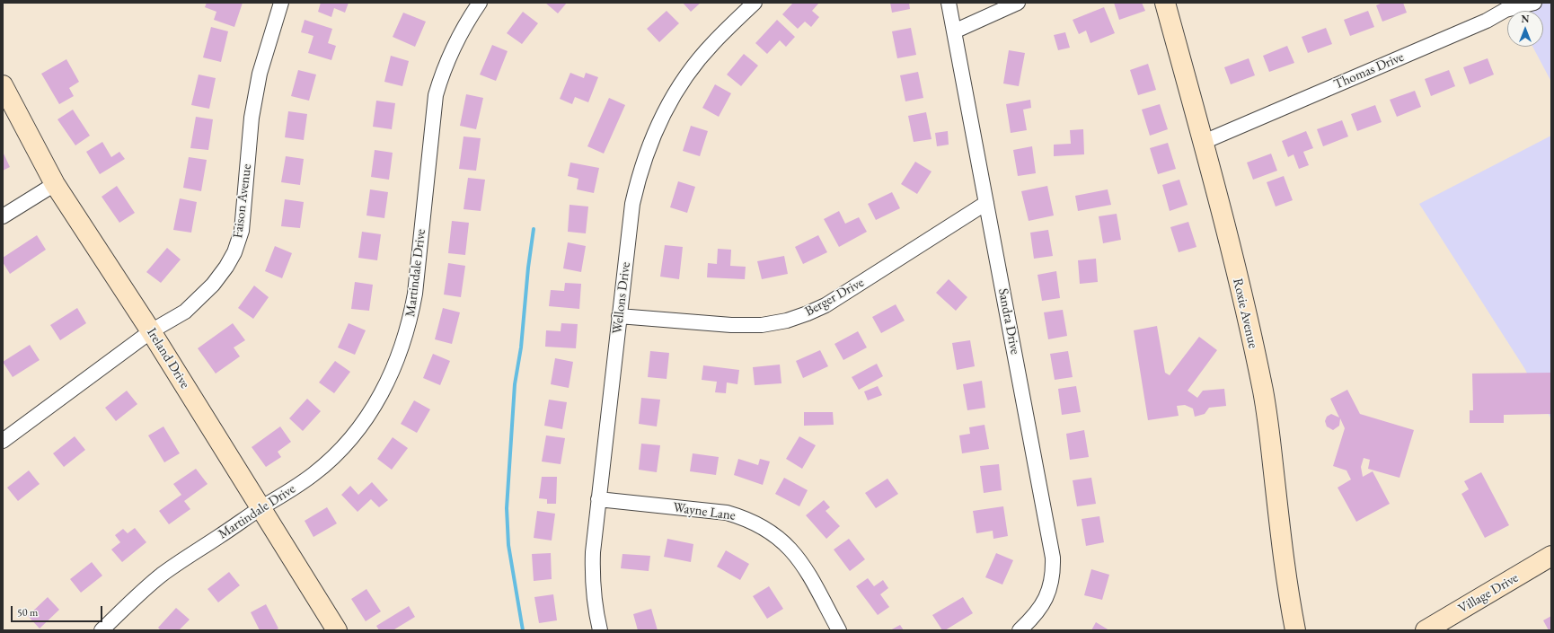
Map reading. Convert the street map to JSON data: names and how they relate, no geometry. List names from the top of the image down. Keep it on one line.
{"streets":{"main road":["Roxie Avenue","Ireland Drive","Village Drive"],"street":["Thomas Drive","Faison Avenue","Martindale Drive","Berger Drive","Wellons Drive","Sandra Drive","Wayne Lane"]},"crossings":[["Thomas Drive","Roxie Avenue"],["Faison Avenue","Ireland Drive"],["Martindale Drive","Ireland Drive"],["Berger Drive","Wellons Drive"],["Berger Drive","Sandra Drive"],["Wellons Drive","Wayne Lane"]],"scale_bar":"50 m","north":"top"}
